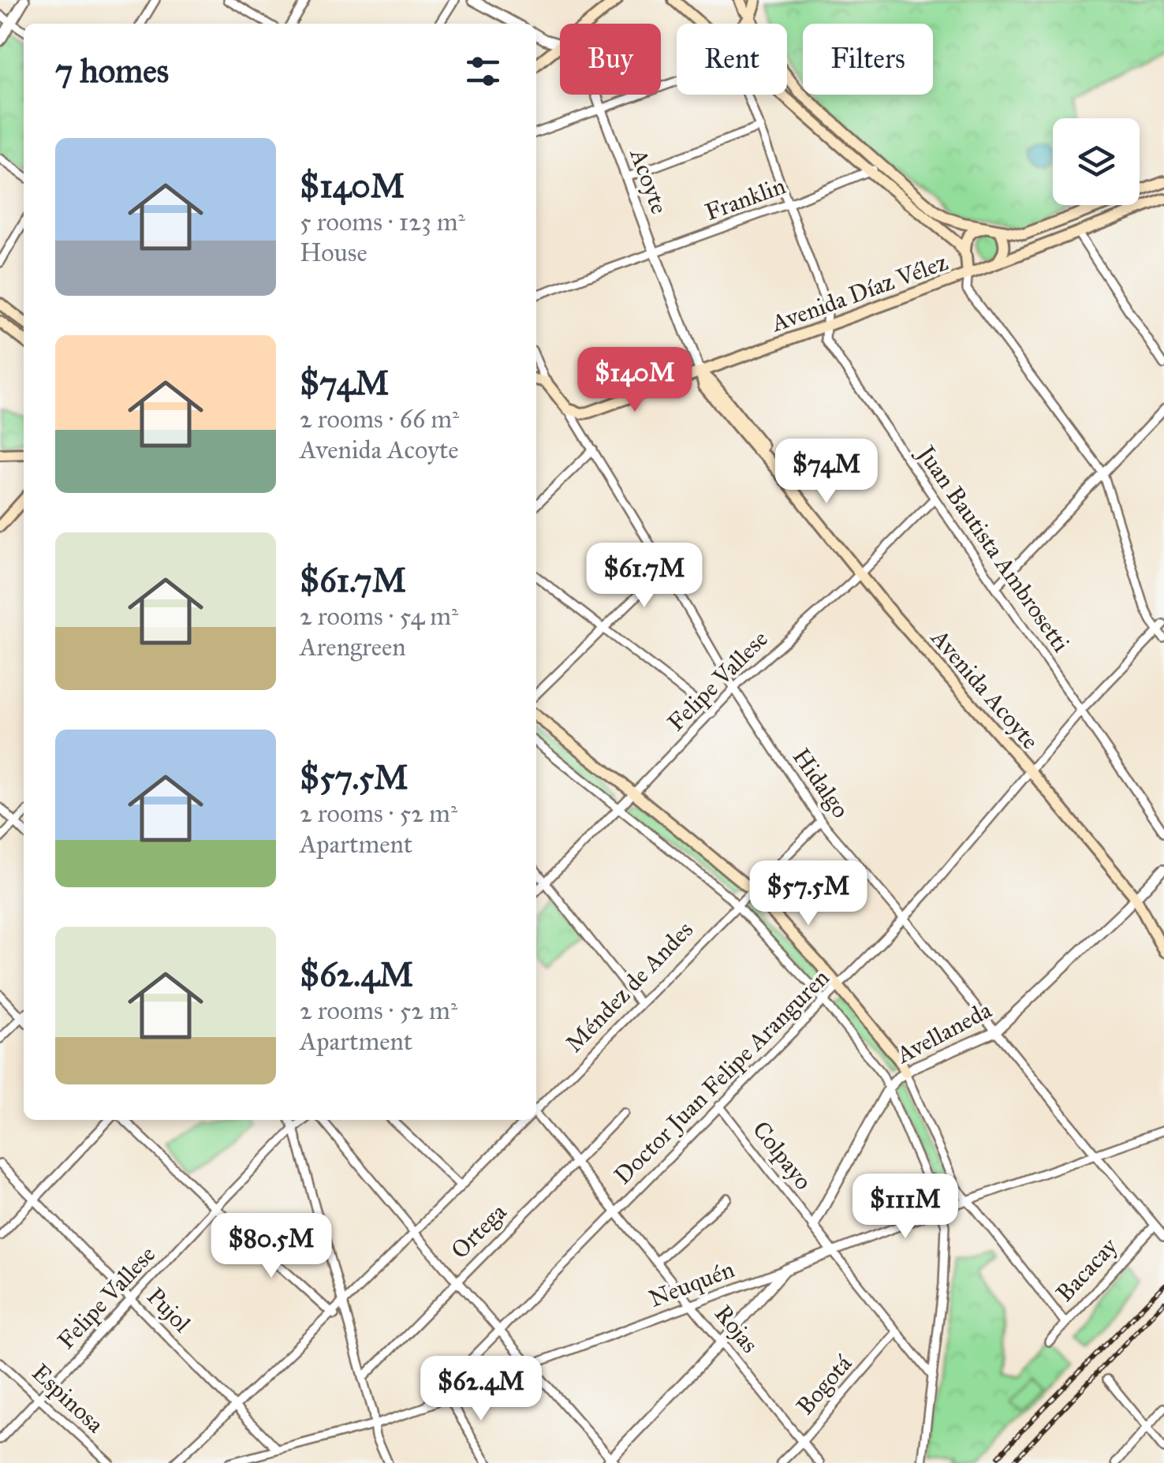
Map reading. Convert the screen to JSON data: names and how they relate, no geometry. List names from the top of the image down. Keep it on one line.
{"streets":{"main road":["Avenida Díaz Vélez","Avenida Acoyte","Hidalgo"],"street":["Acoyte","Franklin","Juan Bautista Ambrosetti","Felipe Vallese","Méndez de Andes","Avellaneda","Doctor Juan Felipe Aranguren","Colpayo","Ortega","Bacacay","Neuquén","Pujol","Rojas","Bogotá","Espinosa"]},"crossings":[["Acoyte","Franklin"],["Acoyte","Avenida Díaz Vélez"],["Acoyte","Avenida Acoyte"],["Franklin","Juan Bautista Ambrosetti"],["Avenida Díaz Vélez","Juan Bautista Ambrosetti"],["Avenida Díaz Vélez","Avenida Acoyte"],["Avenida Díaz Vélez","Hidalgo"],["Juan Bautista Ambrosetti","Felipe Vallese"],["Juan Bautista Ambrosetti","Doctor Juan Felipe Aranguren"],["Felipe Vallese","Avenida Acoyte"],["Felipe Vallese","Hidalgo"],["Felipe Vallese","Pujol"],["Felipe Vallese","Espinosa"],["Avenida Acoyte","Avellaneda"],["Avenida Acoyte","Doctor Juan Felipe Aranguren"],["Hidalgo","Méndez de Andes"],["Hidalgo","Avellaneda"],["Hidalgo","Doctor Juan Felipe Aranguren"],["Hidalgo","Bacacay"],["Hidalgo","Neuquén"],["Méndez de Andes","Pujol"],["Avellaneda","Colpayo"],["Doctor Juan Felipe Aranguren","Colpayo"],["Doctor Juan Felipe Aranguren","Neuquén"],["Doctor Juan Felipe Aranguren","Rojas"],["Colpayo","Neuquén"],["Colpayo","Bogotá"],["Ortega","Rojas"],["Neuquén","Pujol"],["Neuquén","Rojas"],["Rojas","Bogotá"]],"page":{"chip":["Buy","Rent","Filters"],"heading":"7 homes","list":[{"name":"$140M","note":"5 rooms · 123 m² · House"},{"name":"$74M","note":"2 rooms · 66 m² · Avenida Acoyte"},{"name":"$61.7M","note":"2 rooms · 54 m² · Arengreen"},{"name":"$57.5M","note":"2 rooms · 52 m² · Apartment"},{"name":"$62.4M","note":"2 rooms · 52 m² · Apartment"}],"price":["$140M","$74M","$61.7M","$57.5M","$111M","$80.5M","$62.4M"]}}
